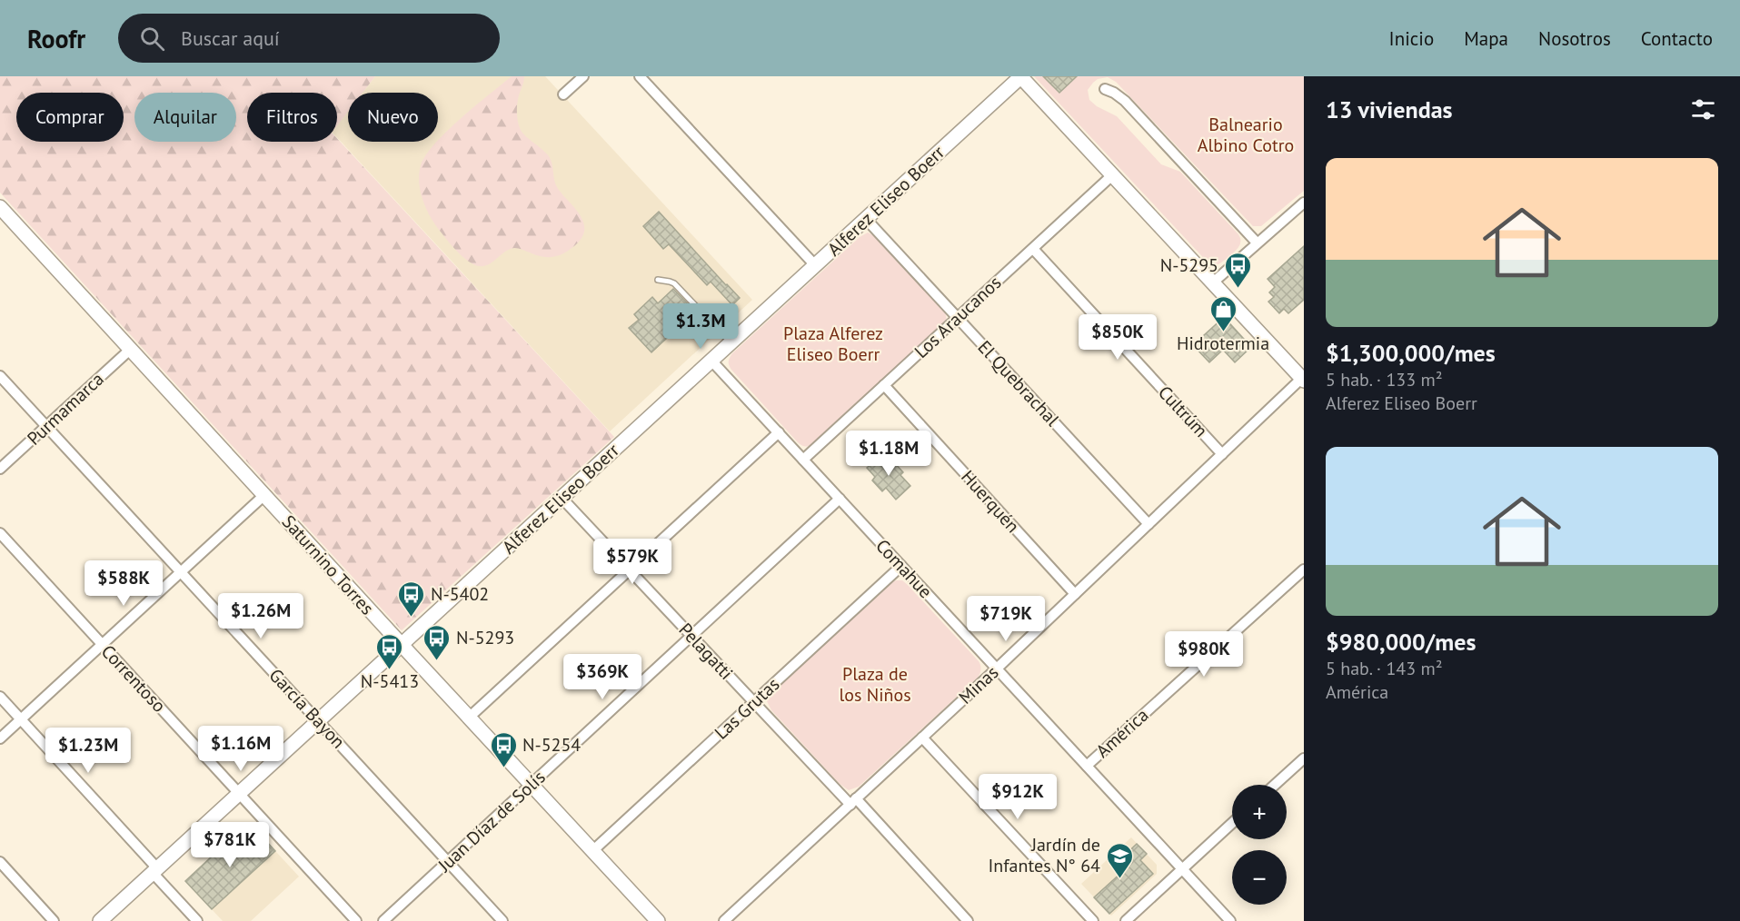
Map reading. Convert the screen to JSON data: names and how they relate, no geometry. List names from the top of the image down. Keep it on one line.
{"streets":{"street":["Alferez Eliseo Boerr","Los Araucanos","El Quebrachal","Purmamarca","Cultrúm","Huerquén","Saturnino Torres","Comahue","Pelagatti","Correntoso","Minas","García Bayon","Las Grutas","América","Juan Díaz de Solís"]},"crossings":[["Alferez Eliseo Boerr","El Quebrachal"],["Alferez Eliseo Boerr","Saturnino Torres"],["Alferez Eliseo Boerr","Comahue"],["Alferez Eliseo Boerr","Pelagatti"],["Alferez Eliseo Boerr","Correntoso"],["Alferez Eliseo Boerr","García Bayon"],["Los Araucanos","El Quebrachal"],["Los Araucanos","Cultrúm"],["Los Araucanos","Huerquén"],["Los Araucanos","Comahue"],["El Quebrachal","Minas"],["Purmamarca","Saturnino Torres"],["Purmamarca","García Bayon"],["Cultrúm","Minas"],["Huerquén","Minas"],["Saturnino Torres","Las Grutas"],["Saturnino Torres","Juan Díaz de Solís"],["Comahue","Minas"],["Comahue","Las Grutas"],["Comahue","América"],["Comahue","Juan Díaz de Solís"],["Pelagatti","Minas"],["Pelagatti","Las Grutas"],["Pelagatti","Juan Díaz de Solís"],["García Bayon","Juan Díaz de Solís"]],"parks":["Balneario Albino Cotro","Plaza Alferez Eliseo Boerr","Plaza de los Niños"],"places":{"bus stop":["N-5295","N-5402","N-5293","N-5413","N-5254"],"shop":["Hidrotermia"],"school or university":["Jardín de Infantes N° 64"]},"page":{"header":"Roofr","search":"Buscar aquí","nav":["Inicio","Mapa","Nosotros","Contacto"],"heading":"13 viviendas","chip":["Comprar","Alquilar","Filtros","Nuevo"],"list":[{"name":"$1,300,000/mes","note":"5 hab. · 133 m² · Alferez Eliseo Boerr"},{"name":"$980,000/mes","note":"5 hab. · 143 m² · América"}],"price":["$1.3M","$850K","$1.18M","$579K","$588K","$1.26M","$719K","$980K","$369K","$1.16M","$1.23M","$912K","$781K"],"map_buttons":["+","−"]}}
